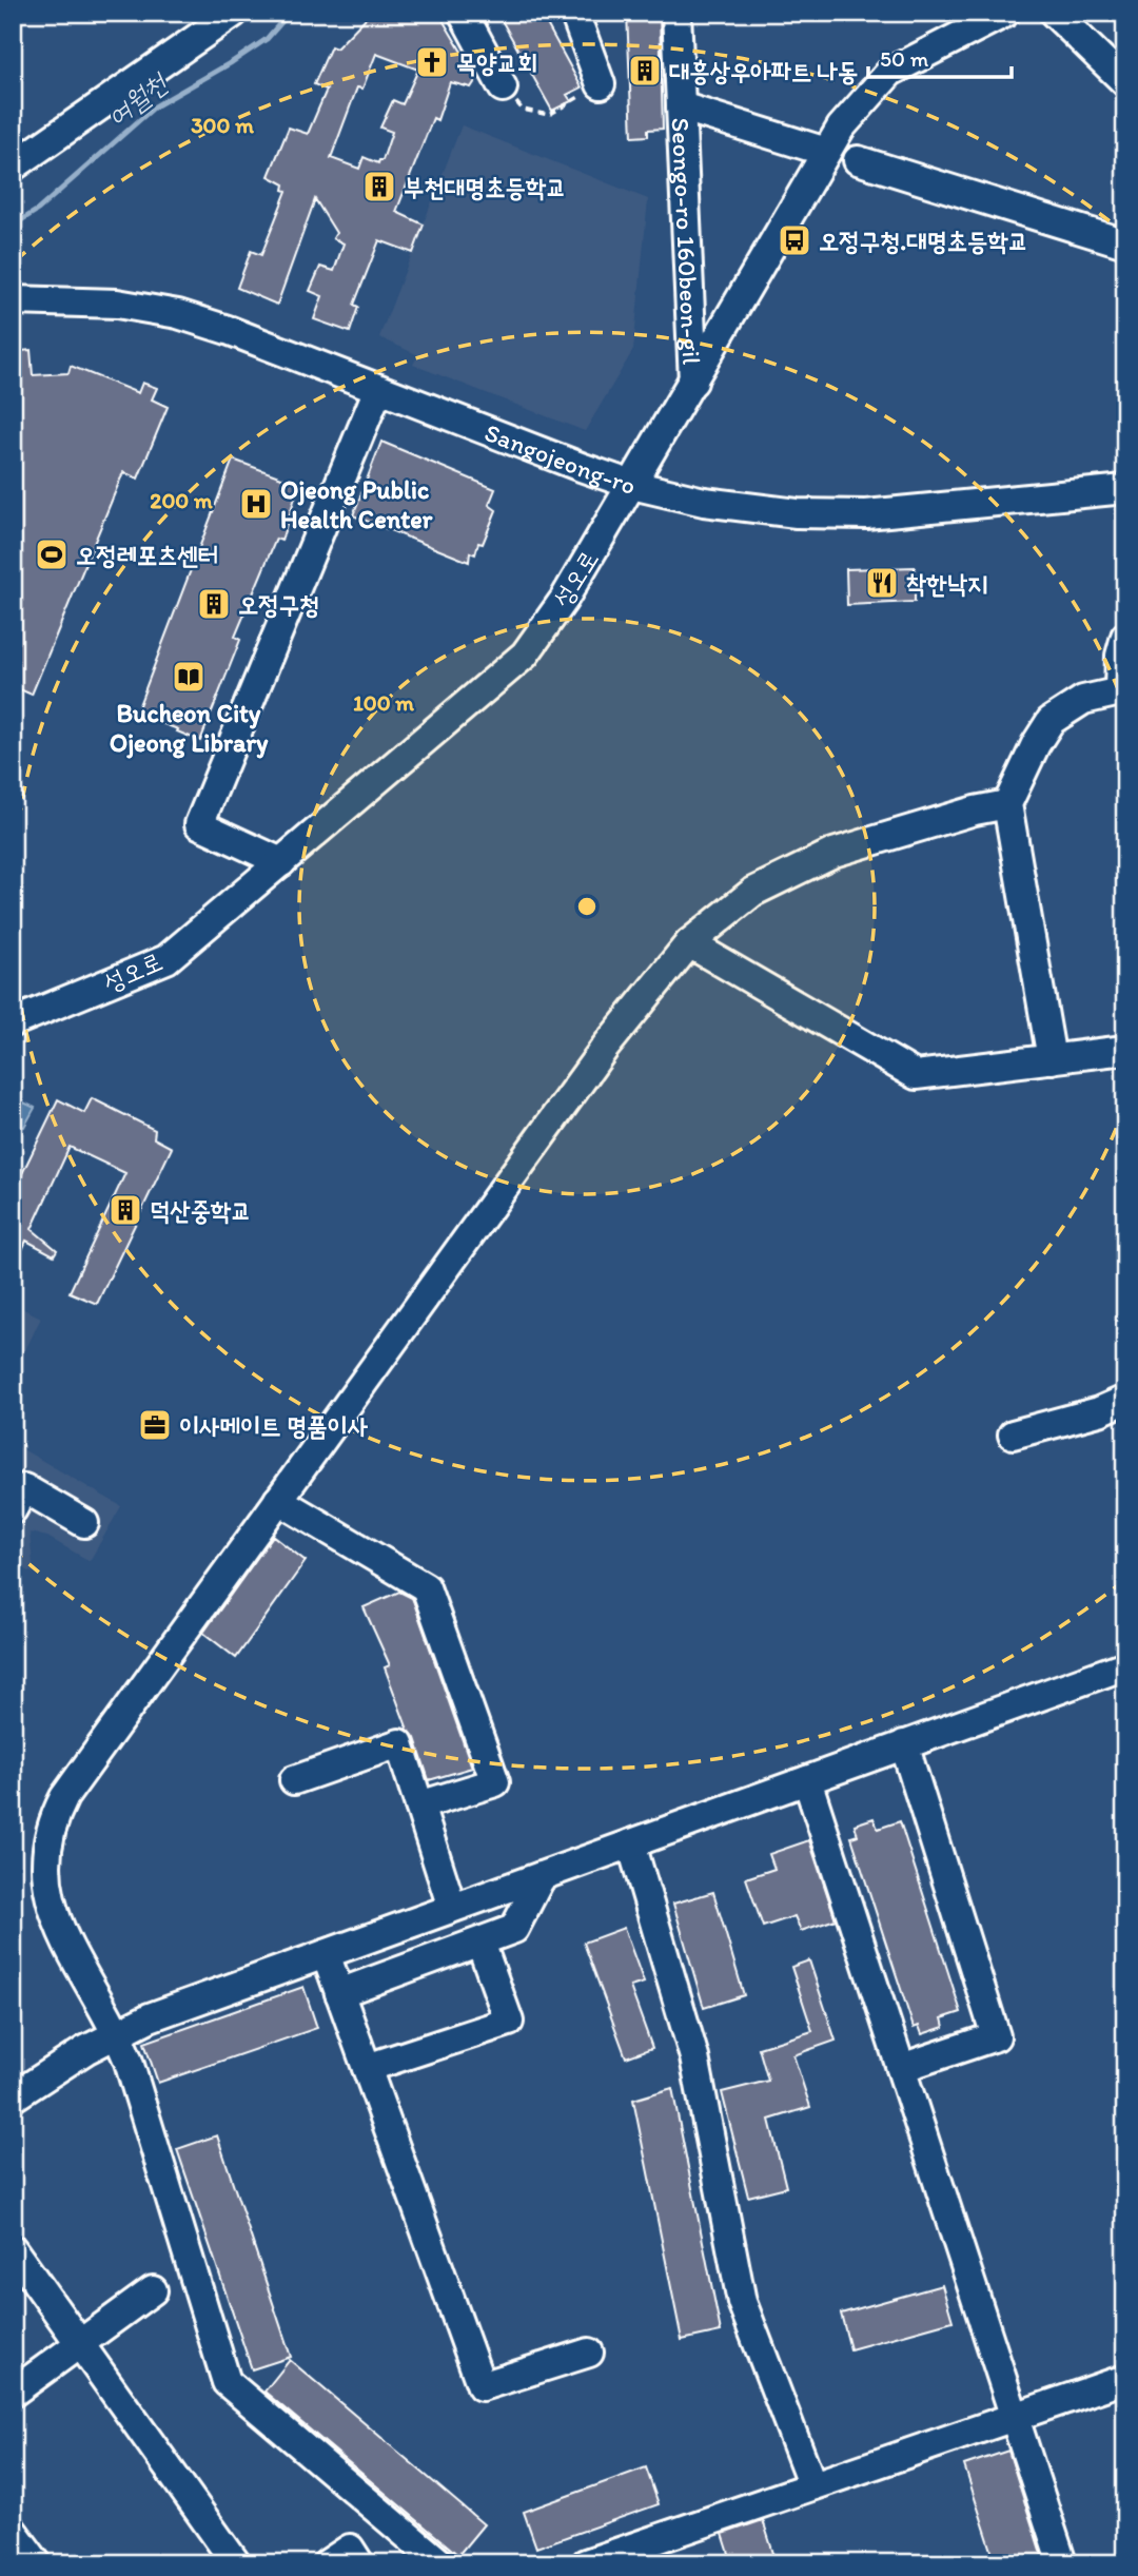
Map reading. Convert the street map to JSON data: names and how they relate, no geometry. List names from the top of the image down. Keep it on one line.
{"streets":{"street":["Seongo-ro 160beon-gil","Sangojeong-ro","성오로"]},"crossings":[["Seongo-ro 160beon-gil","성오로"],["Sangojeong-ro","성오로"]],"water":["여월천"],"places":{"church":["목양교회"],"building":["대흥상우아파트 나동","부천대명초등학교","오정구청","덕산중학교"],"bus stop":["오정구청.대명초등학교"],"hospital":["Ojeong Public Health Center"],"sports":["오정레포츠센터"],"restaurant":["착한낙지"],"library":["Bucheon City Ojeong Library"],"office":["이사메이트 명품이사"]},"scale_bar":"50 m","rings":["300 m","200 m","100 m"]}
